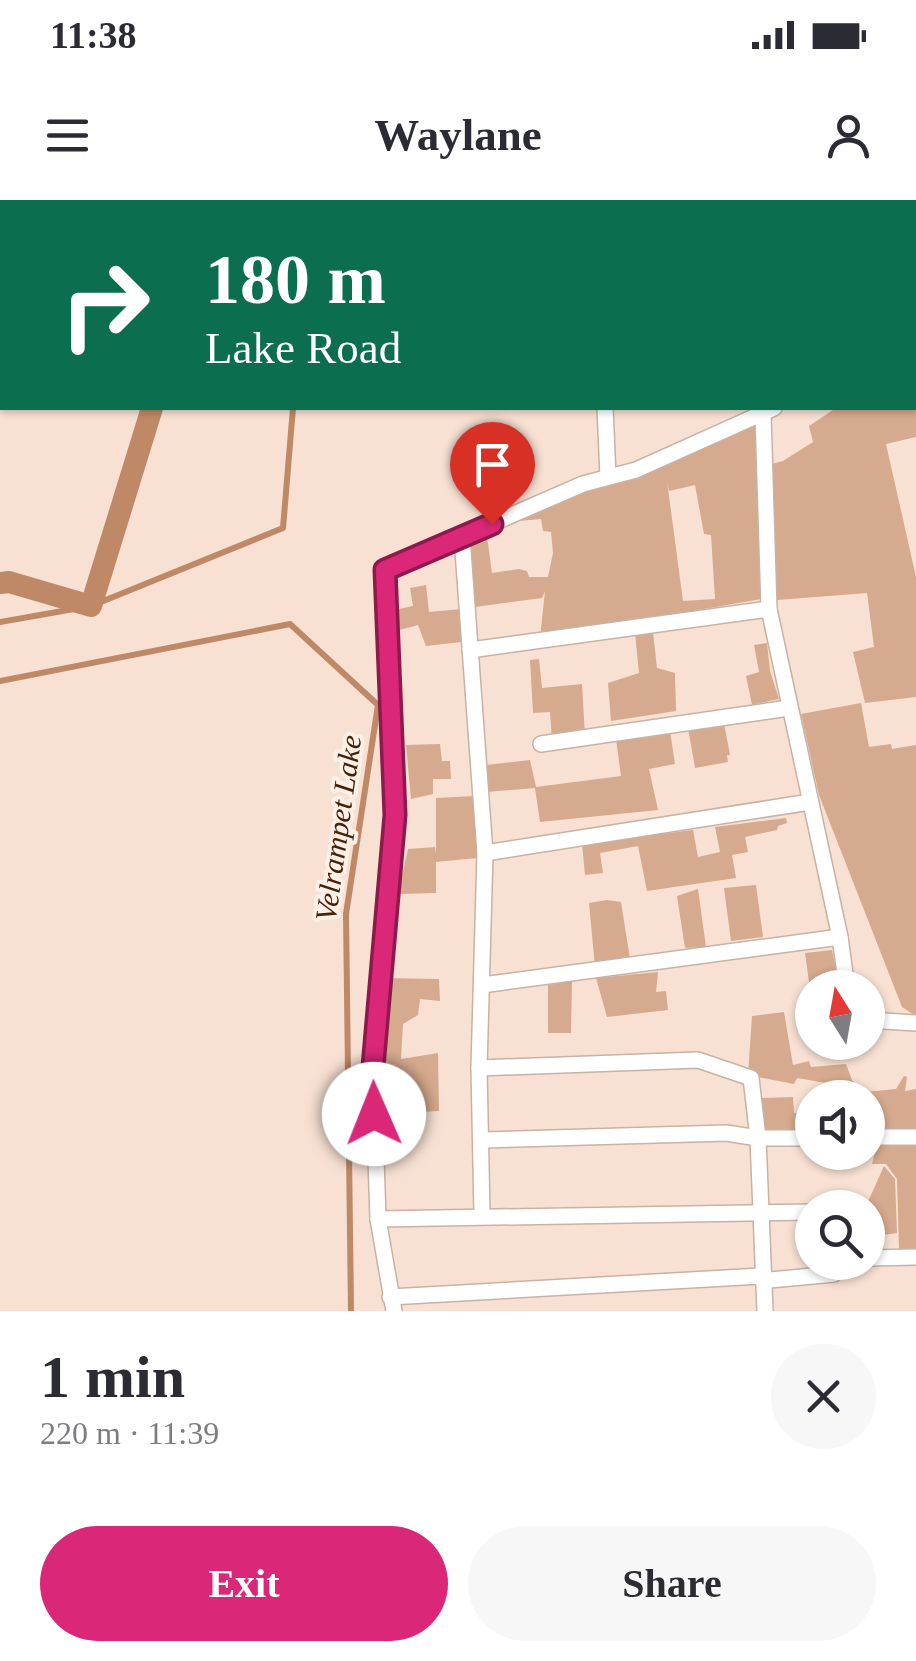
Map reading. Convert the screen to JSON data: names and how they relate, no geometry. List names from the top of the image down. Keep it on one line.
{"water":["Velrampet Lake"],"north":"top","page":{"status":"11:38","header":"Waylane","turn":["180 m","Lake Road"],"heading":["1 min","220 m · 11:39"],"buttons":["Exit","Share"]}}
